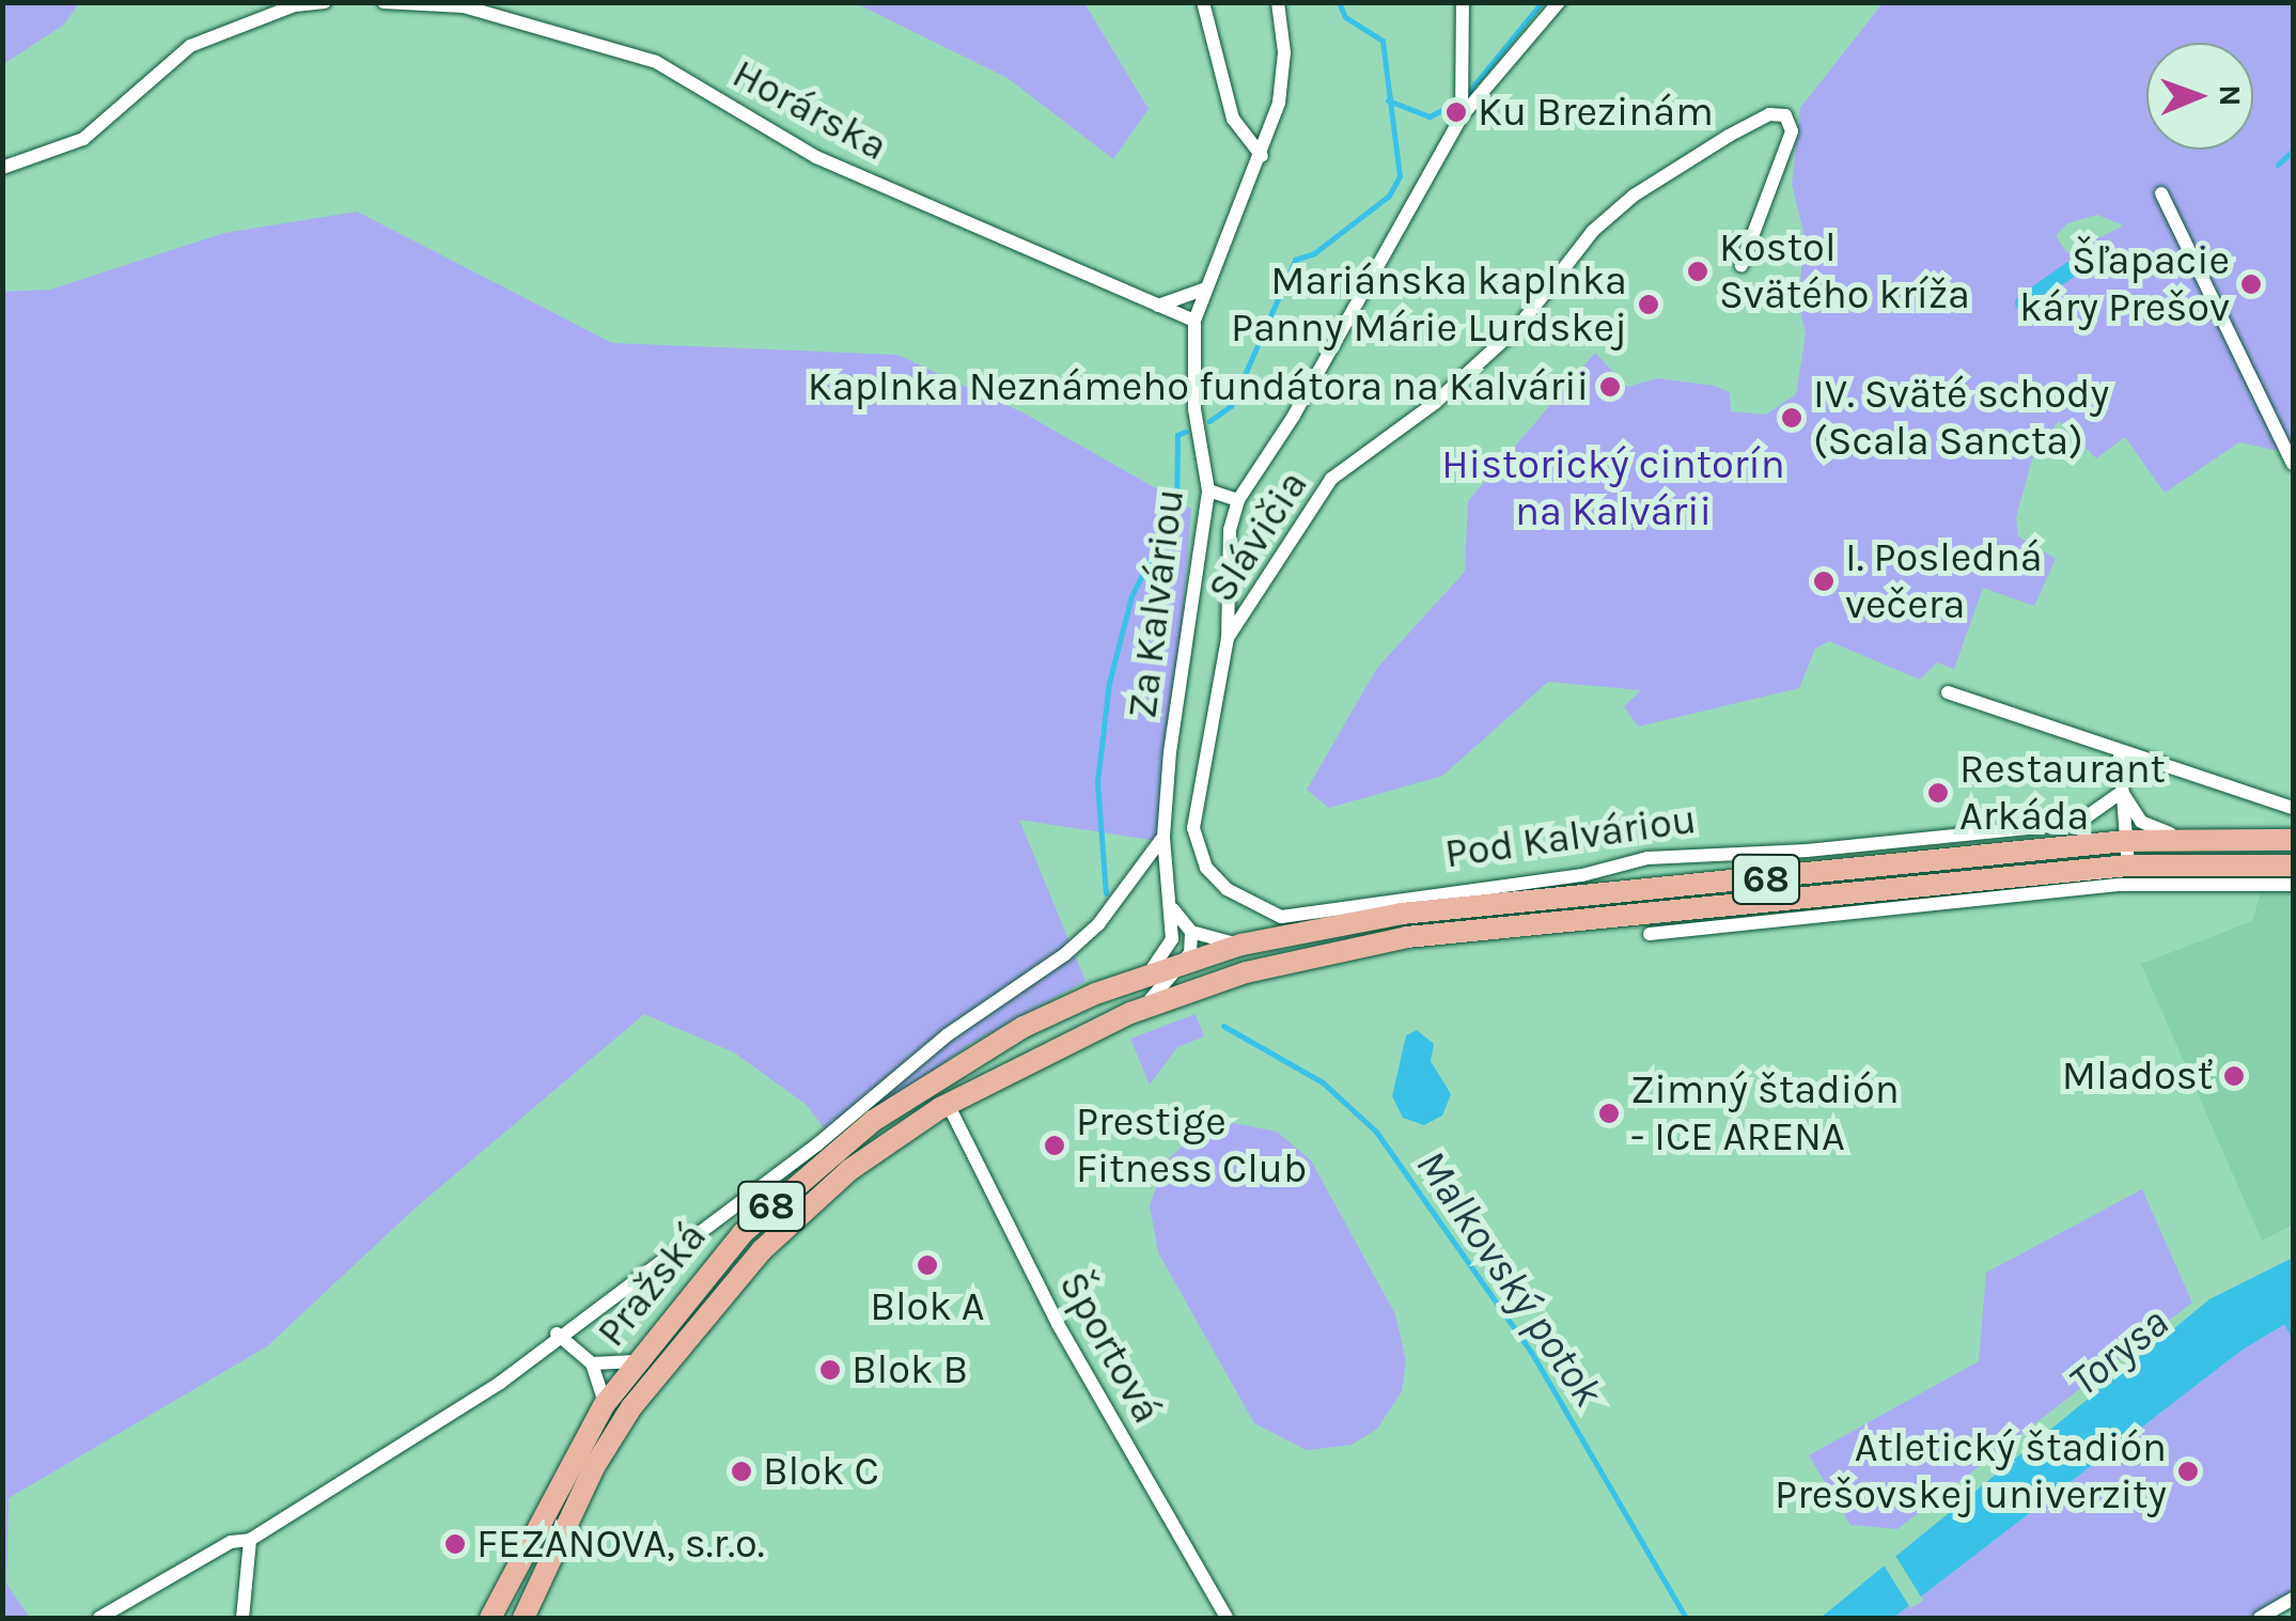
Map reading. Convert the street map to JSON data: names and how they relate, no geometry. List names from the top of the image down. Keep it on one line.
{"streets":{"main road":["Pod Kalváriou","68","Pražská"],"street":["Horárska","Slávičia","Za Kalváriou","Športová"]},"crossings":[["Horárska","Za Kalváriou"],["Slávičia","Pod Kalváriou"],["Pod Kalváriou","Pražská"],["Pražská","Športová"]],"water":["Malkovský potok","Torysa"],"parks":["Historický cintorín na Kalvárii"],"places":["Ku Brezinám","Kostol Svätého kríža","Šľapacie káry Prešov","Mariánska kaplnka Panny Márie Lurdskej","Kaplnka Neznámeho fundátora na Kalvárii","IV. Sväté schody (Scala Sancta)","I. Posledná večera","Restaurant Arkáda","Mladosť","Zimný štadión - ICE ARENA","Prestige Fitness Club","Blok A","Blok B","Blok C","Atletický štadión Prešovskej univerzity","FEZANOVA, s.r.o."],"north":"right"}
